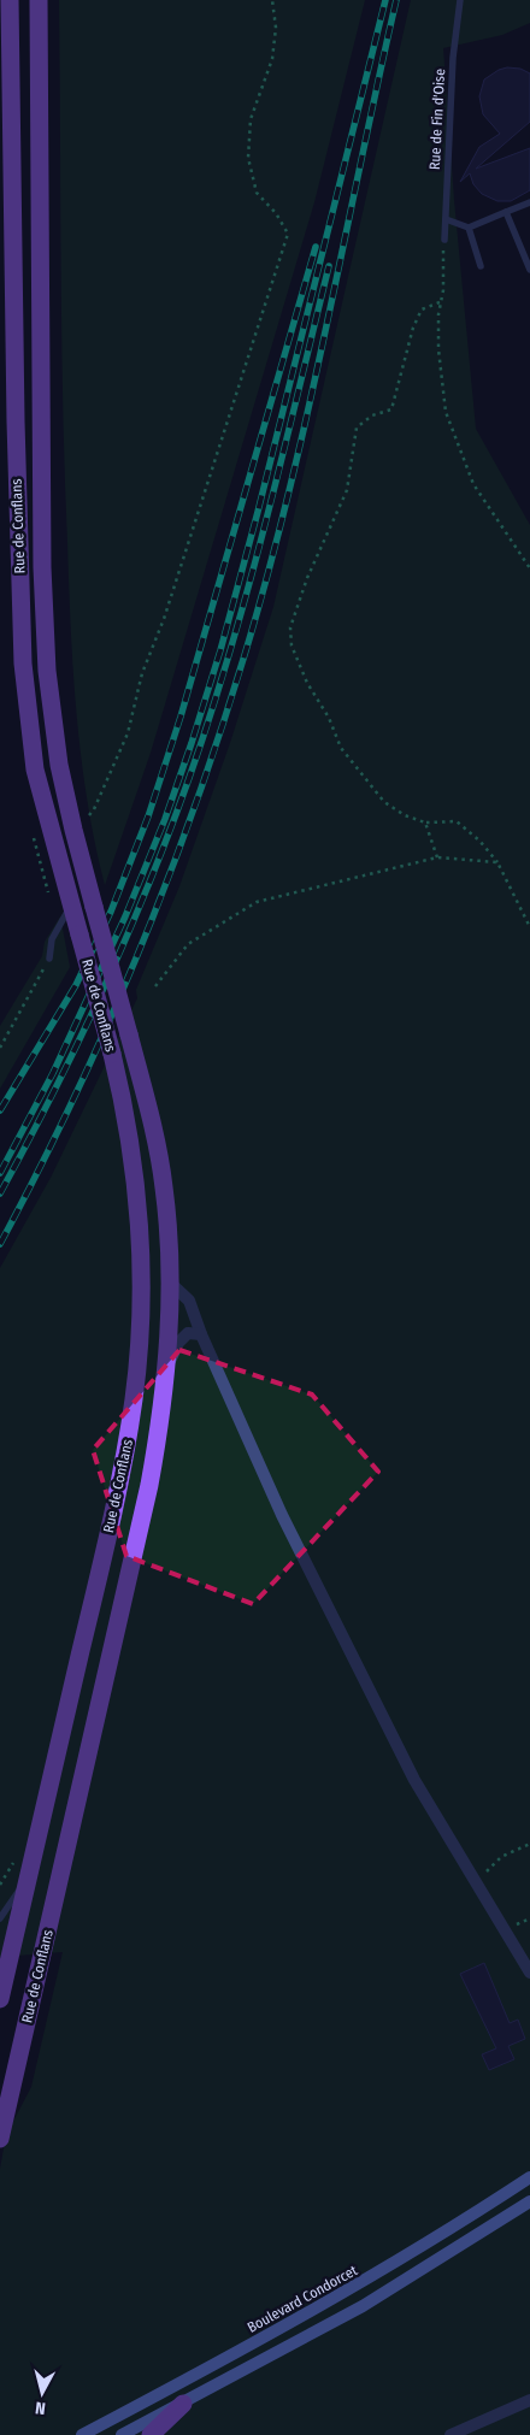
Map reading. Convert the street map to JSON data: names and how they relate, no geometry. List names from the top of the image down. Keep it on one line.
{"streets":{"main road":["Rue de Conflans","Boulevard Condorcet"],"lane":["Rue de Fin d'Oise"]},"north":"bottom"}
